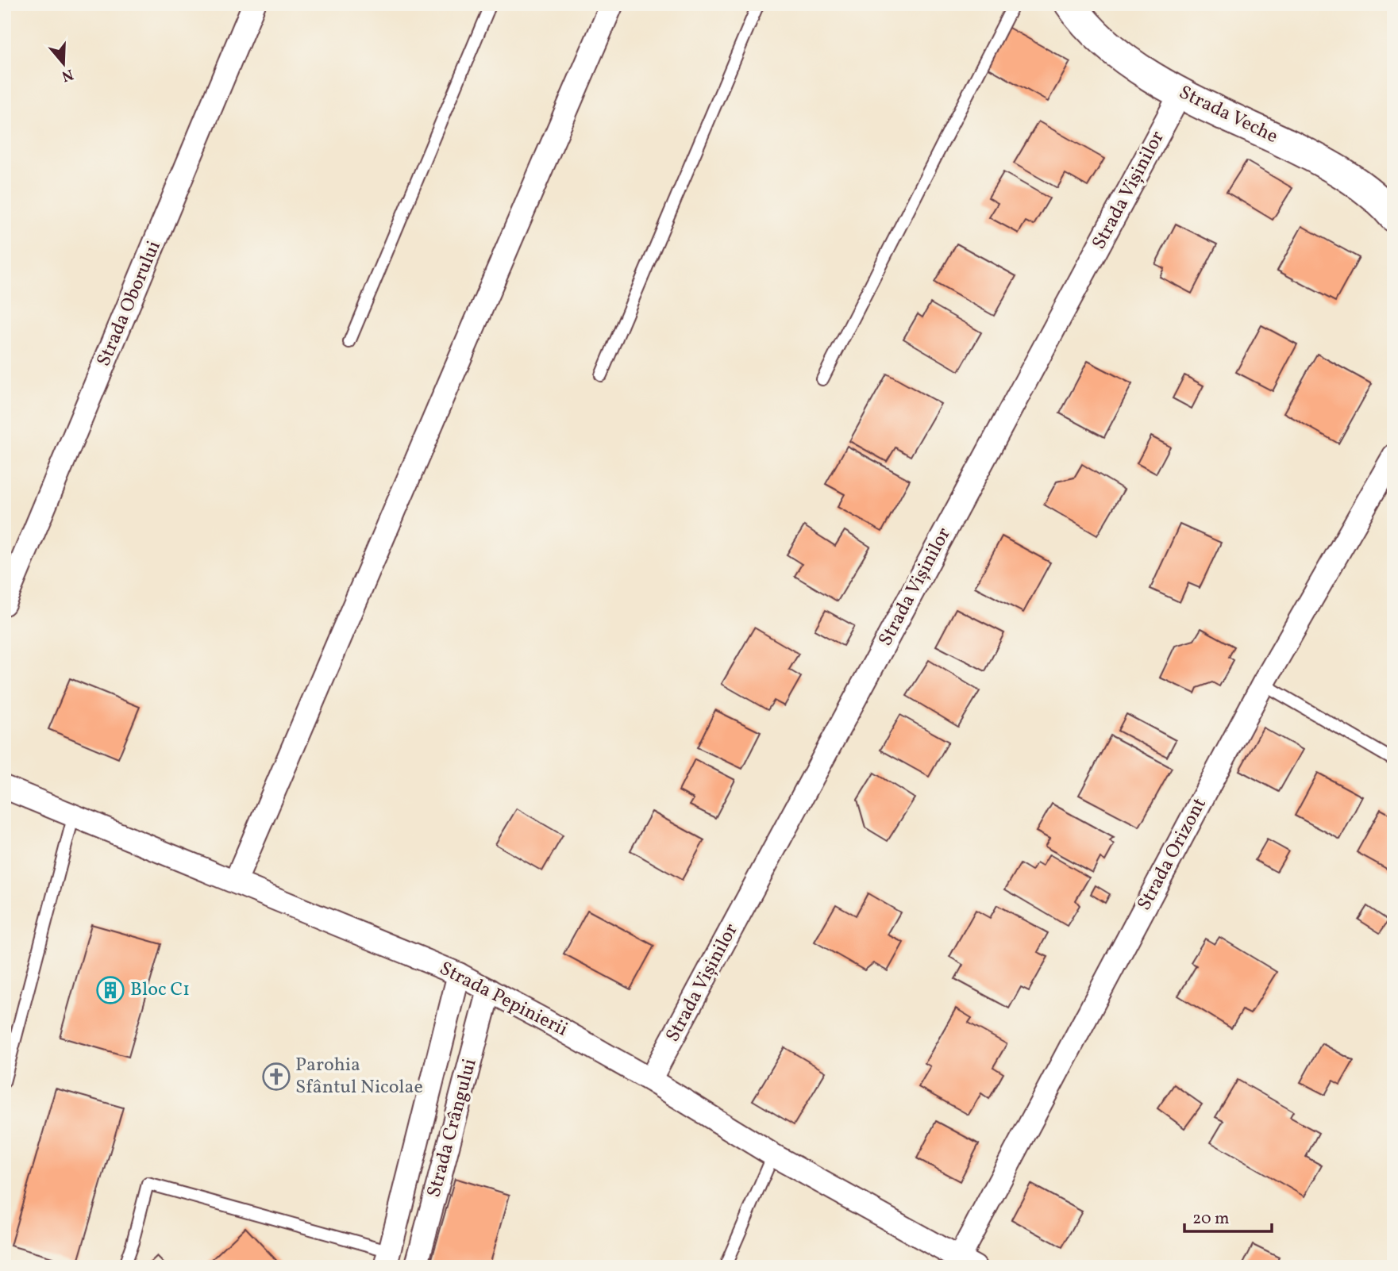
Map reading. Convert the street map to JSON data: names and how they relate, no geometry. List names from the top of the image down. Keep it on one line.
{"streets":{"street":["Strada Veche","Strada Vișinilor","Strada Oborului","Strada Orizont","Strada Pepinierii","Strada Crângului"]},"crossings":[["Strada Veche","Strada Vișinilor"],["Strada Vișinilor","Strada Pepinierii"],["Strada Orizont","Strada Pepinierii"],["Strada Pepinierii","Strada Crângului"]],"places":{"building":["Bloc C1"],"church":["Parohia Sfântul Nicolae"]},"scale_bar":"20 m","north":"bottom"}
